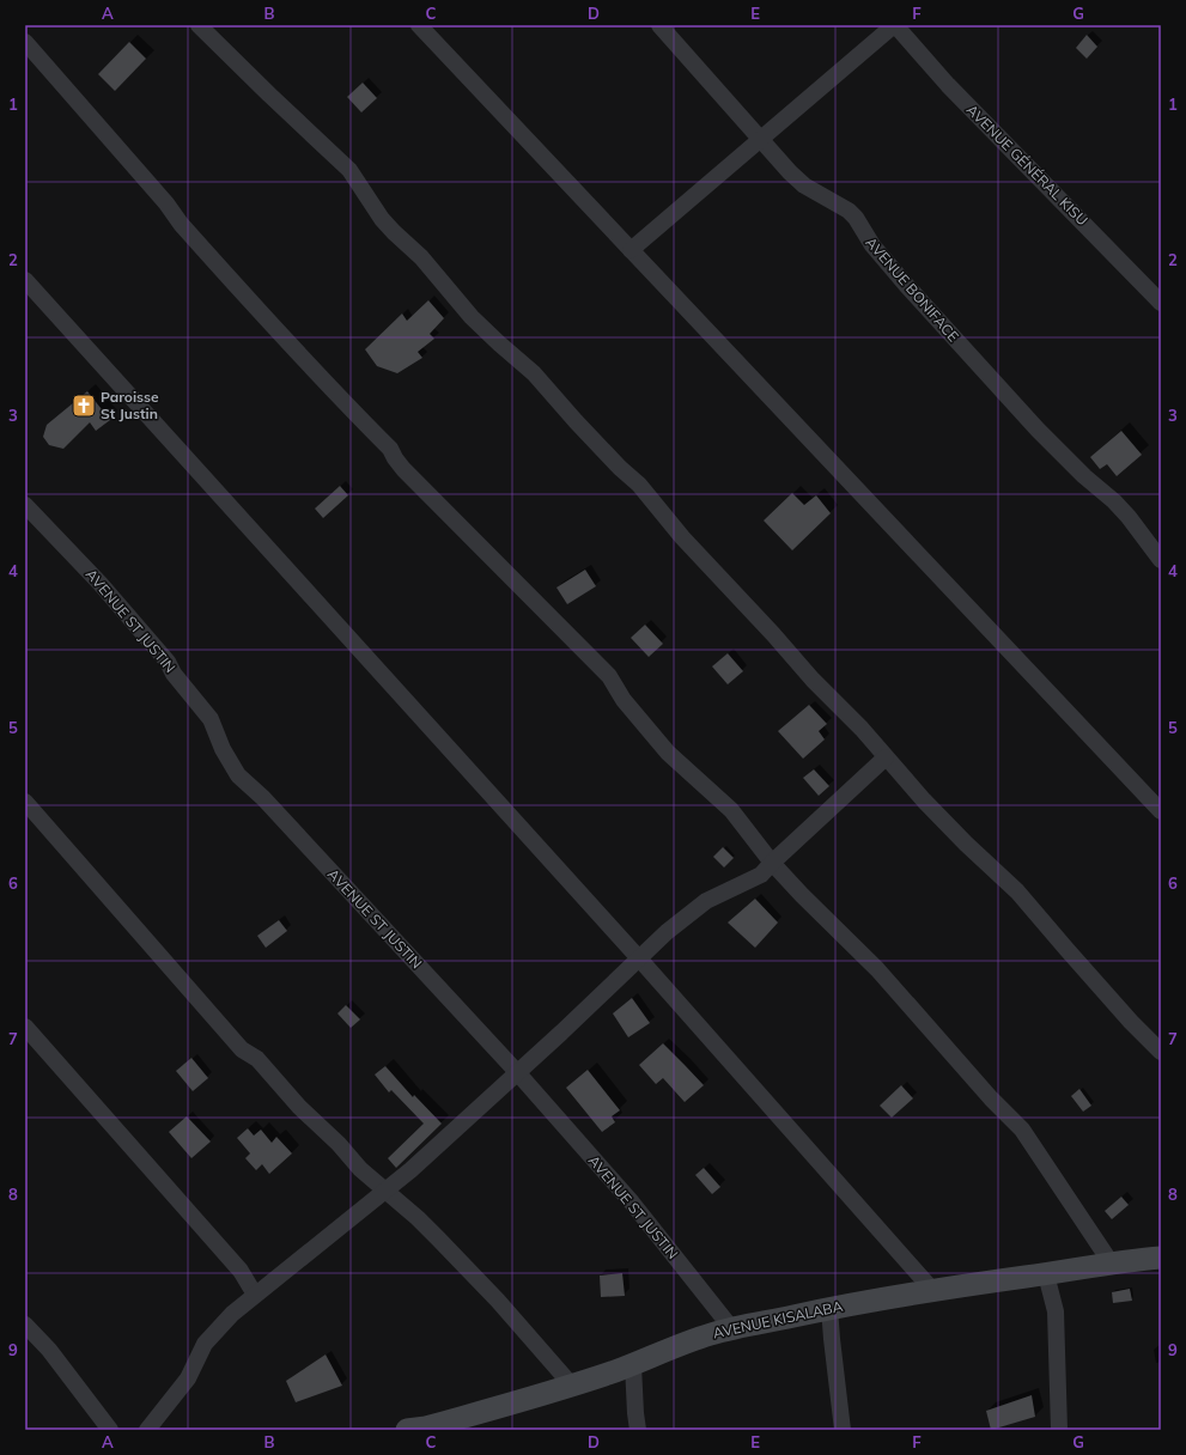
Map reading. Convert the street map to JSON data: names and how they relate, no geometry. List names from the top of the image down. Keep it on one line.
{"streets":{"street":["AVENUE GÉNÉRAL KISU","AVENUE BONIFACE","AVENUE ST JUSTIN","AVENUE KISALABA"]},"crossings":[["AVENUE ST JUSTIN","AVENUE KISALABA"]],"places":{"church":["Paroisse St Justin"]},"grid":{"columns":["A","B","C","D","E","F","G"],"rows":["1","2","3","4","5","6","7","8","9"]}}
